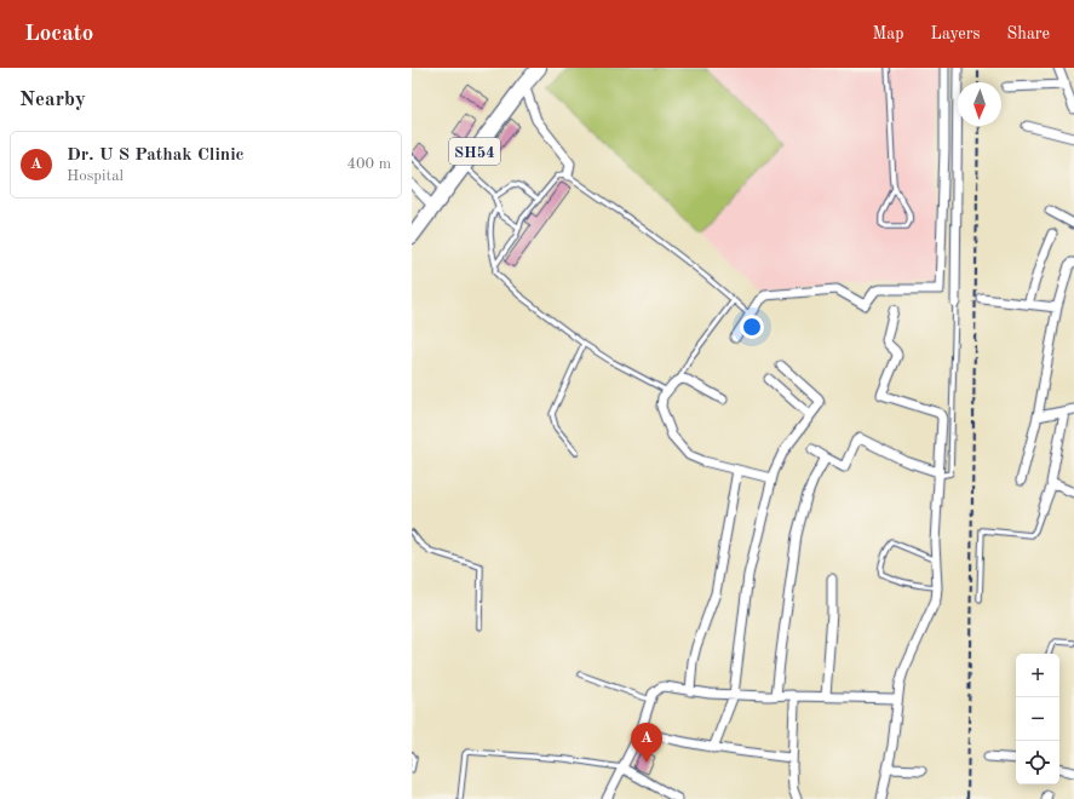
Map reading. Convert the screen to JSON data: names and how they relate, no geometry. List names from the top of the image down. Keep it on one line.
{"streets":{"main road":["SH54"]},"north":"bottom","page":{"header":"Locato","nav":["Map","Layers","Share"],"heading":"Nearby","list":[{"mark":"A","name":"Dr. U S Pathak Clinic","note":"Hospital","value":"400 m"}],"map_buttons":["+","−"],"pins":"A"}}
